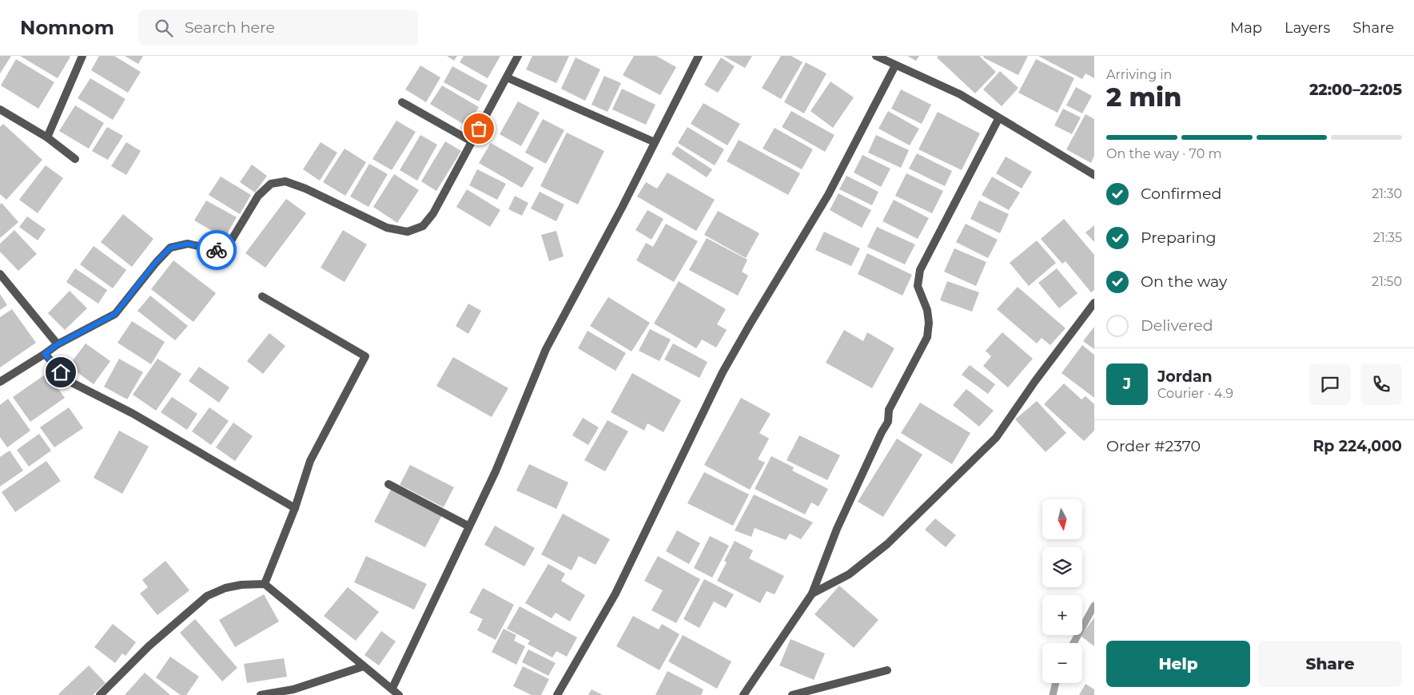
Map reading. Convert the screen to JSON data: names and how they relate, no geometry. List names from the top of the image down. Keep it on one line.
{"north":"bottom","page":{"header":"Nomnom","search":"Search here","nav":["Map","Layers","Share"],"heading":["2 min","Arriving in","22:00–22:05"],"panel":["Jordan","Courier · 4.9","Order #2370","Rp 224,000"],"bar":"On the way · 70 m","list":[["Confirmed","21:30"],["Preparing","21:35"],["On the way","21:50"],"Delivered"],"round":"J","map_buttons":["+","−"],"buttons":["Help","Share"]}}
